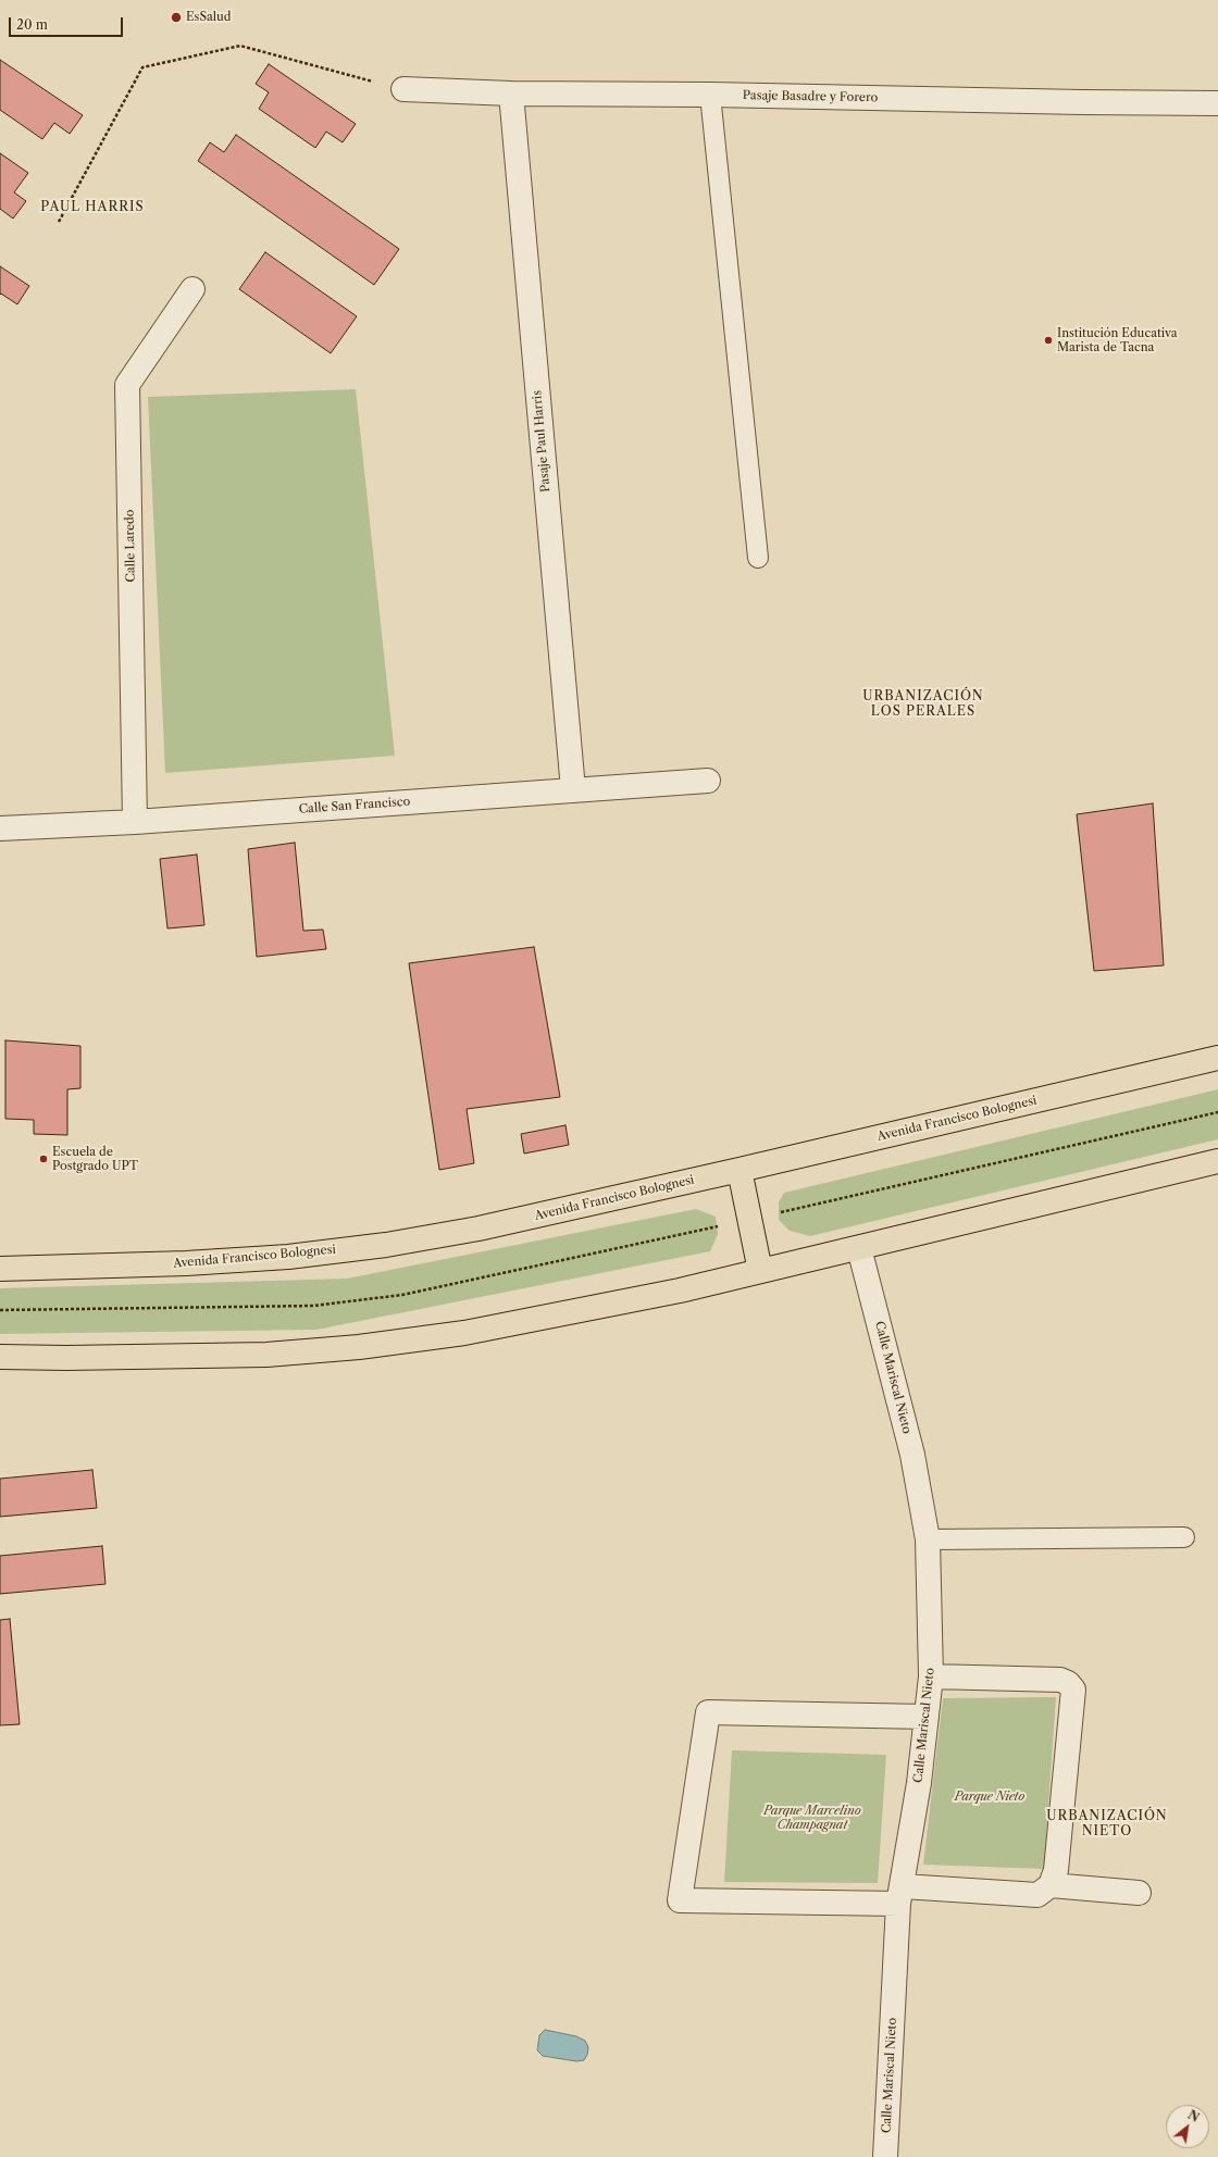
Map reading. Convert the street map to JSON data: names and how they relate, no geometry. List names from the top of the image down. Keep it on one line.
{"streets":{"main road":["Avenida Francisco Bolognesi"],"street":["Pasaje Basadre y Forero","Pasaje Paul Harris","Calle Laredo","Calle San Francisco","Calle Mariscal Nieto"]},"crossings":[["Pasaje Basadre y Forero","Pasaje Paul Harris"],["Pasaje Paul Harris","Calle San Francisco"],["Calle Laredo","Calle San Francisco"]],"districts":["PAUL HARRIS","URBANIZACIÓN LOS PERALES","URBANIZACIÓN NIETO"],"parks":["Parque Nieto","Parque Marcelino Champagnat"],"places":["EsSalud","Institución Educativa Marista de Tacna","Escuela de Postgrado UPT"],"scale_bar":"20 m","north":"top right"}
